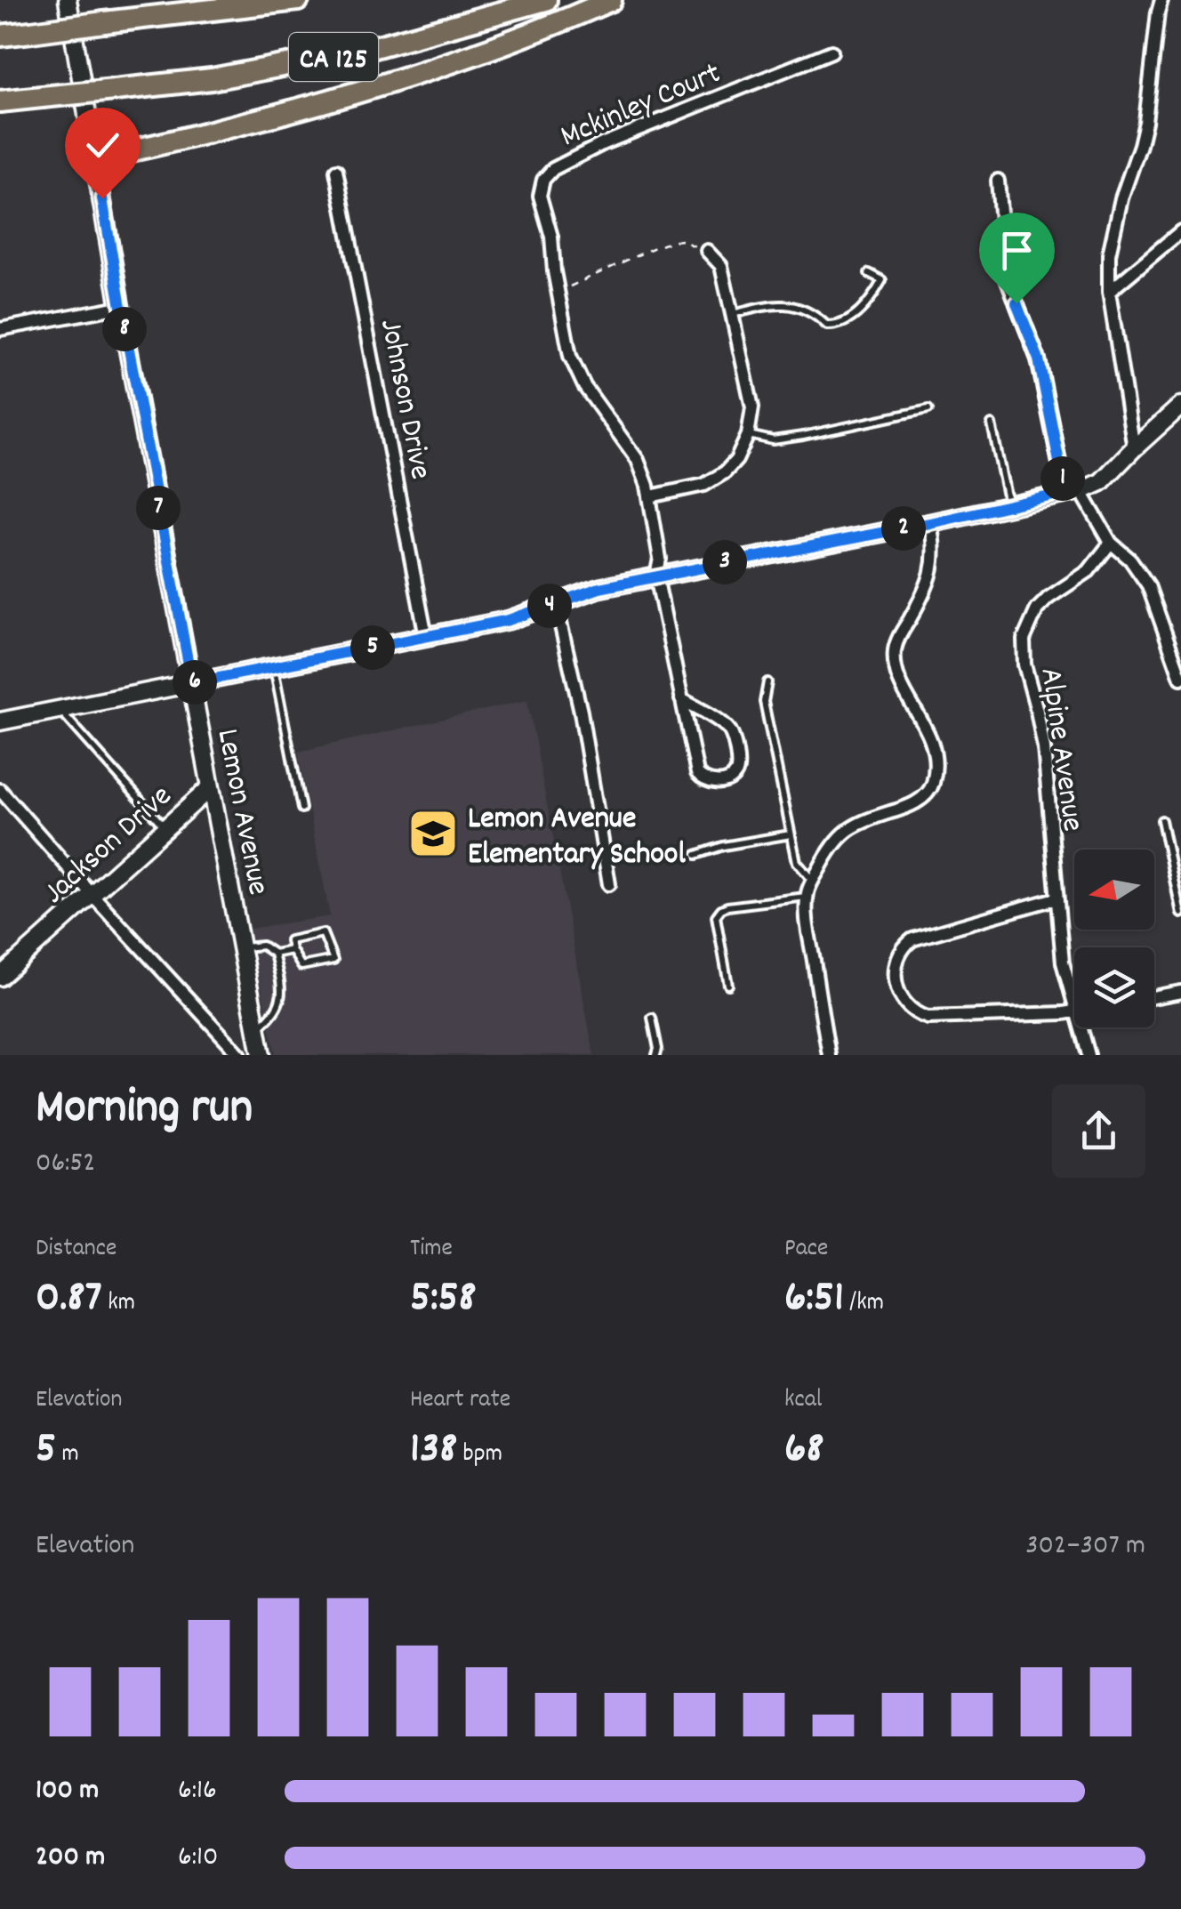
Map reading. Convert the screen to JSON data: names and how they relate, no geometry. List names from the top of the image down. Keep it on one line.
{"streets":{"highway":["CA 125"],"main road":["Lemon Avenue","Jackson Drive"],"street":["Mckinley Court","Johnson Drive","Alpine Avenue"]},"crossings":[["Lemon Avenue","Jackson Drive"]],"places":{"school or university":["Lemon Avenue Elementary School"]},"north":"left","page":{"pins":["8","1","7","2","3","4","5","6"],"heading":["Morning run","06:52"],"stats":[["Distance","0.87 km"],["Time","5:58"],["Pace","6:51 /km"],["Elevation","5 m"],["Heart rate","138 bpm"],["kcal","68"]],"chart":["Elevation","302–307 m"],"list":[{"name":"100 m","note":"6:16"},{"name":"200 m","note":"6:10"}]}}
